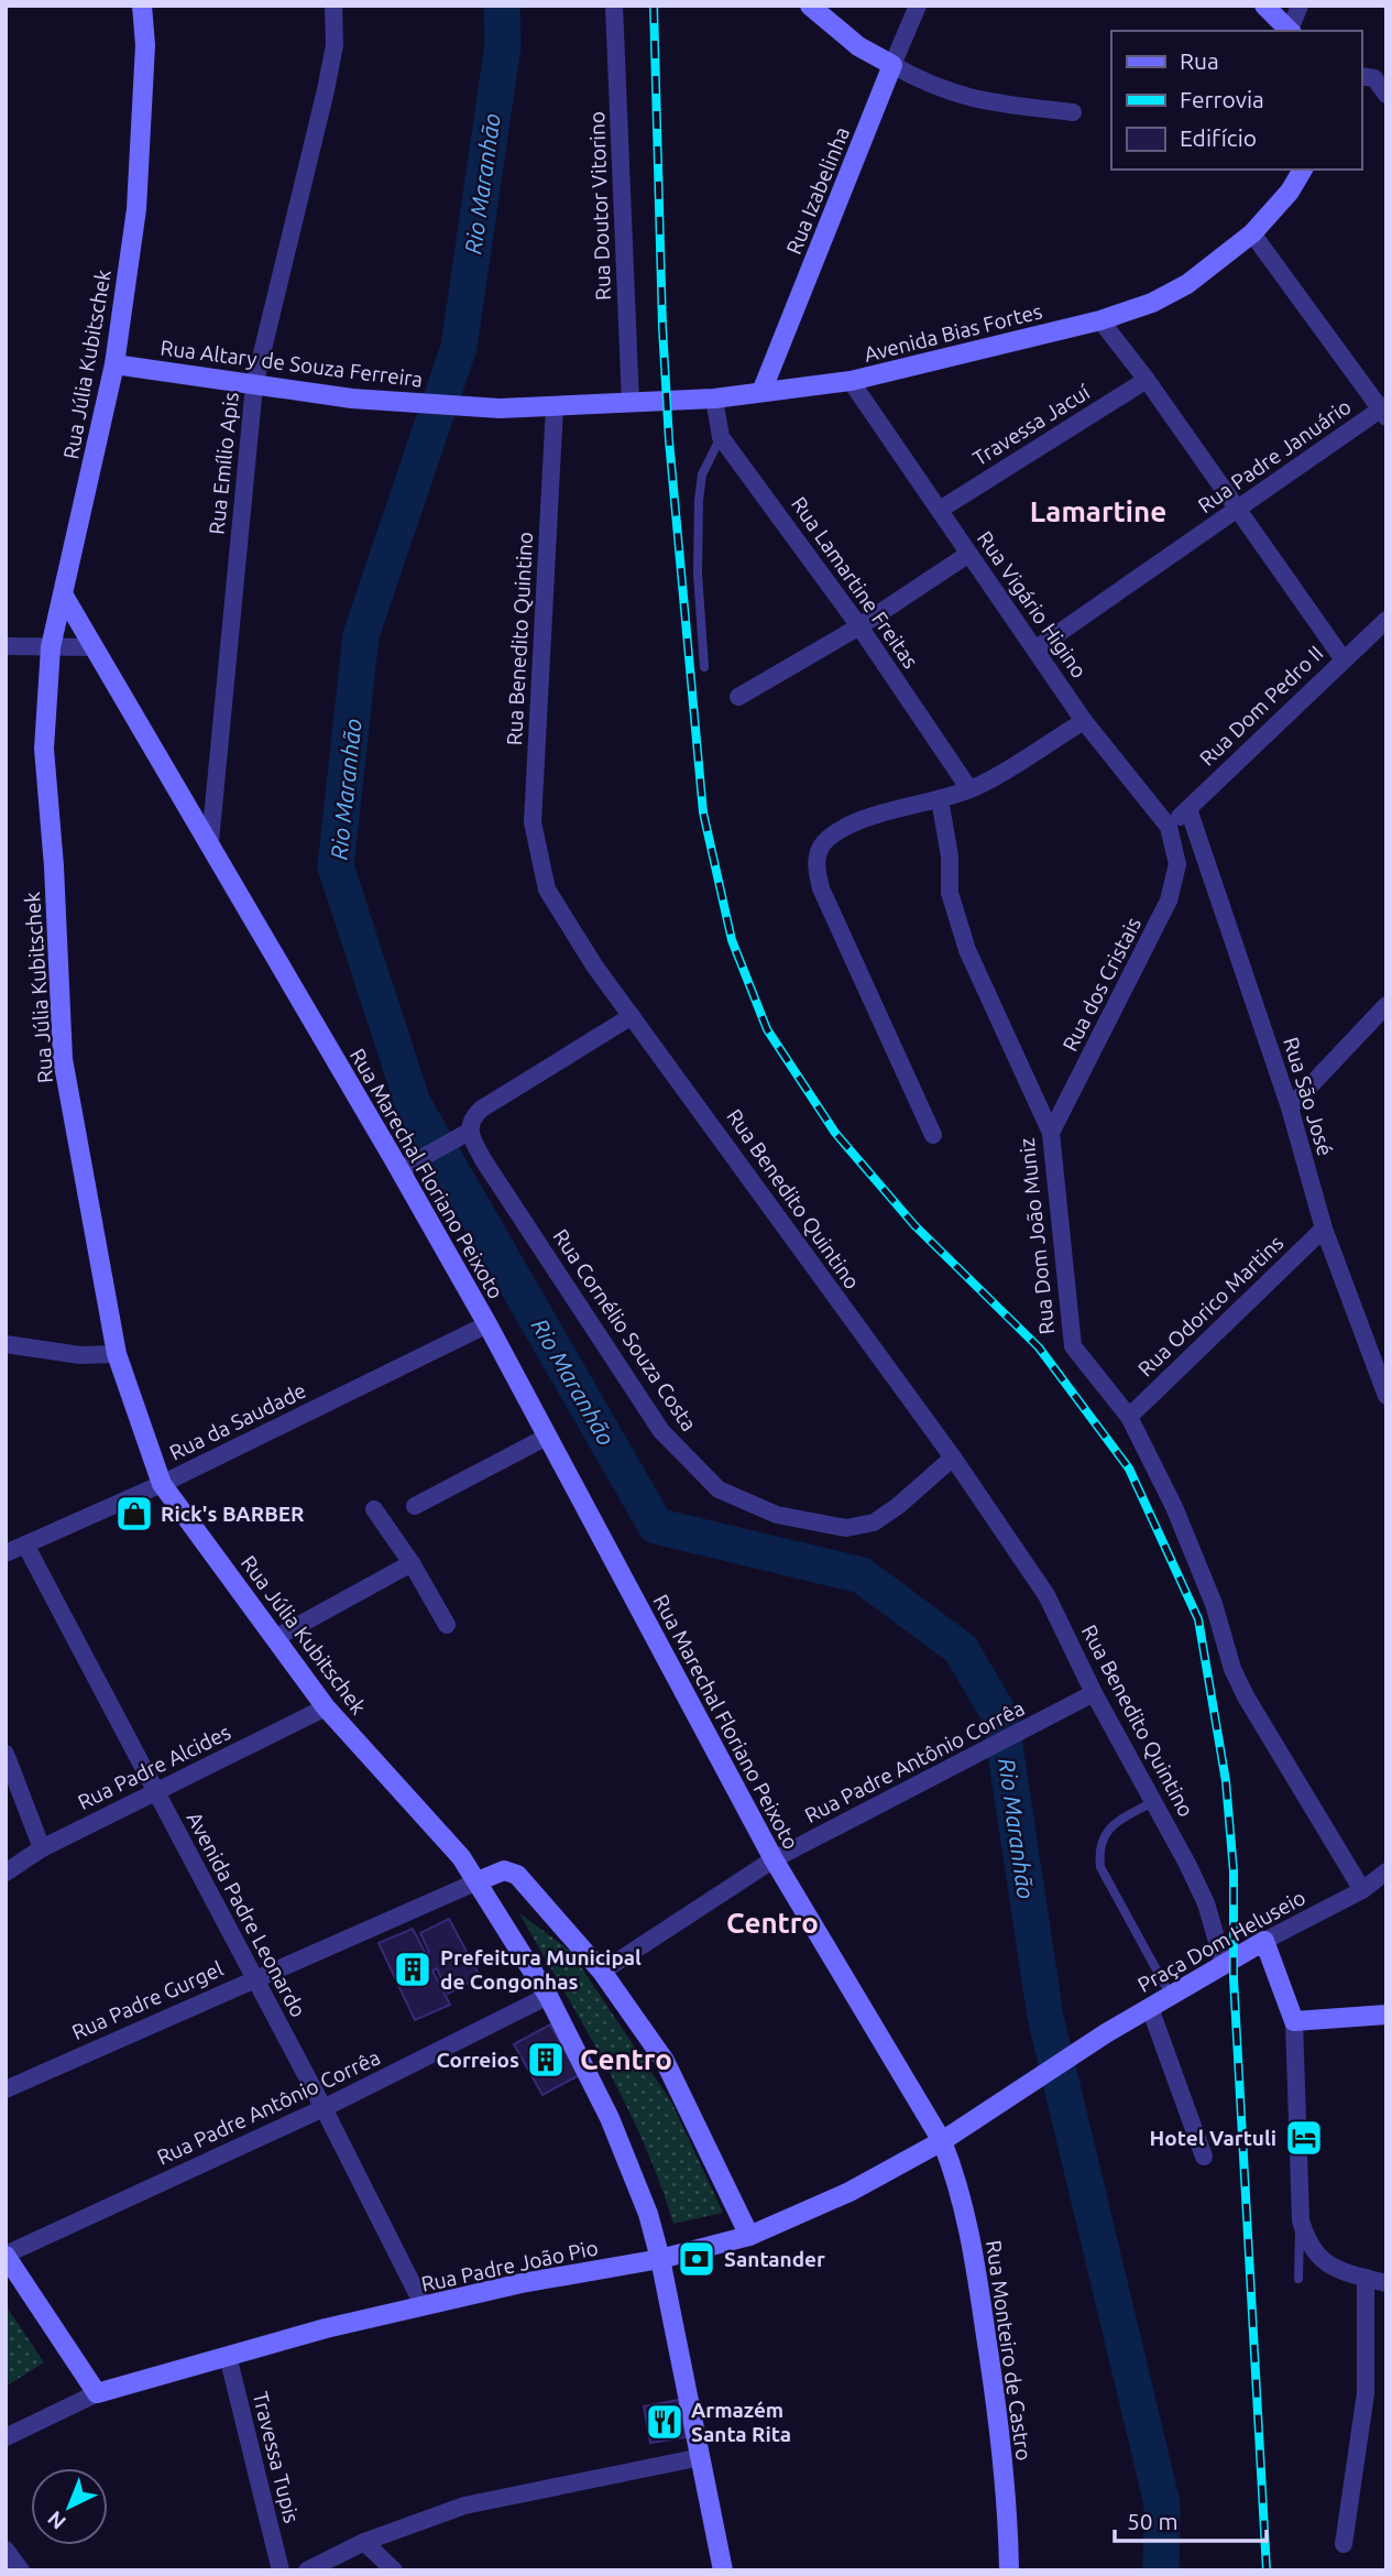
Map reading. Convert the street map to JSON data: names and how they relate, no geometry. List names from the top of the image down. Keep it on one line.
{"streets":{"main road":["Rua Izabelinha","Avenida Bias Fortes","Rua Altary de Souza Ferreira","Rua Júlia Kubitschek","Rua Marechal Floriano Peixoto","Praça Dom Heluseio","Rua Padre João Pio","Rua Monteiro de Castro"],"street":["Rua Doutor Vitorino","Travessa Jacuí","Rua Padre Januário","Rua Emílio Apis","Rua Lamartine Freitas","Rua Vigário Higino","Rua Benedito Quintino","Rua Dom Pedro II","Rua dos Cristais","Rua São José","Rua Dom João Muniz","Rua Odorico Martins","Rua Cornélio Souza Costa","Rua da Saudade","Rua Padre Antônio Corrêa","Rua Padre Alcides","Avenida Padre Leonardo","Rua Padre Gurgel","Travessa Tupis"]},"crossings":[["Rua Izabelinha","Avenida Bias Fortes"],["Rua Doutor Vitorino","Avenida Bias Fortes"],["Avenida Bias Fortes","Rua Altary de Souza Ferreira"],["Avenida Bias Fortes","Rua Lamartine Freitas"],["Avenida Bias Fortes","Rua Vigário Higino"],["Avenida Bias Fortes","Rua Benedito Quintino"],["Rua Altary de Souza Ferreira","Rua Júlia Kubitschek"],["Rua Altary de Souza Ferreira","Rua Emílio Apis"],["Rua Altary de Souza Ferreira","Rua Benedito Quintino"],["Rua Júlia Kubitschek","Rua Marechal Floriano Peixoto"],["Rua Júlia Kubitschek","Rua da Saudade"],["Rua Júlia Kubitschek","Rua Padre Antônio Corrêa"],["Rua Júlia Kubitschek","Rua Padre Alcides"],["Rua Júlia Kubitschek","Rua Padre Gurgel"],["Rua Júlia Kubitschek","Rua Padre João Pio"],["Travessa Jacuí","Rua Vigário Higino"],["Rua Padre Januário","Rua Vigário Higino"],["Rua Emílio Apis","Rua Marechal Floriano Peixoto"],["Rua Vigário Higino","Rua Dom Pedro II"],["Rua Vigário Higino","Rua dos Cristais"],["Rua Benedito Quintino","Rua Cornélio Souza Costa"],["Rua Benedito Quintino","Rua Padre Antônio Corrêa"],["Rua Benedito Quintino","Praça Dom Heluseio"],["Rua Dom Pedro II","Rua São José"],["Rua dos Cristais","Rua Dom João Muniz"],["Rua São José","Rua Odorico Martins"],["Rua Marechal Floriano Peixoto","Rua da Saudade"],["Rua Marechal Floriano Peixoto","Rua Padre Antônio Corrêa"],["Rua Marechal Floriano Peixoto","Rua Padre João Pio"],["Rua Marechal Floriano Peixoto","Rua Monteiro de Castro"],["Rua Dom João Muniz","Rua Odorico Martins"],["Rua Dom João Muniz","Praça Dom Heluseio"],["Rua da Saudade","Avenida Padre Leonardo"],["Rua Padre Antônio Corrêa","Avenida Padre Leonardo"],["Rua Padre Alcides","Avenida Padre Leonardo"],["Avenida Padre Leonardo","Rua Padre Gurgel"],["Avenida Padre Leonardo","Rua Padre João Pio"],["Praça Dom Heluseio","Rua Padre João Pio"],["Rua Padre João Pio","Rua Monteiro de Castro"],["Rua Padre João Pio","Travessa Tupis"]],"districts":["Lamartine","Centro","Centro"],"water":["Rio Maranhão"],"places":{"shop":["Rick's BARBER"],"building":["Prefeitura Municipal de Congonhas","Correios"],"hotel":["Hotel Vartuli"],"bank":["Santander"],"restaurant":["Armazém Santa Rita"]},"legend":["Rua","Ferrovia","Edifício"],"scale_bar":"50 m","north":"bottom left"}
